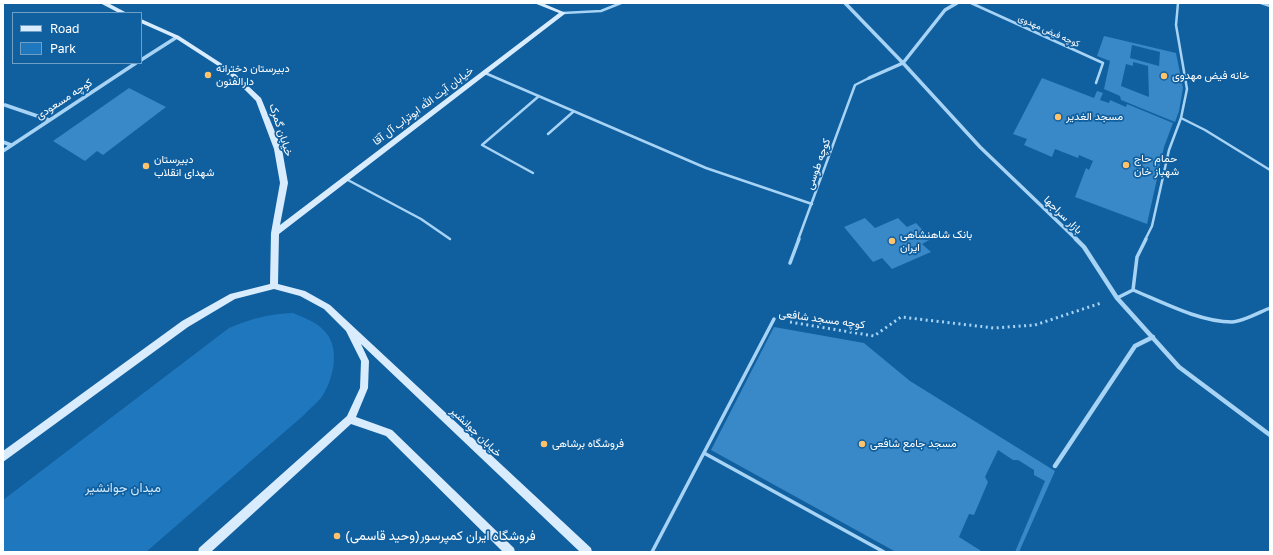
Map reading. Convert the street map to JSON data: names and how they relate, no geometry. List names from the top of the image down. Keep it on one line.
{"streets":{"main road":["خیابان آیت الله ابوتراب آل آقا","خیابان گمرک","خیابان جوانشیر"],"street":["کوچه مسعودی","بازار سراجها"],"lane":["کوچه فیض مهدوی","کوچه طوسی","کوچه مسجد شافعی"]},"crossings":[["خیابان آیت الله ابوتراب آل آقا","خیابان گمرک"],["بازار سراجها","کوچه مسجد شافعی"]],"parks":["میدان جوانشیر"],"places":["دبیرستان دخترانه دارالفنون","خانه فیض مهدوی","مسجد الغدیر","حمام حاج شهباز خان","دبیرستان شهدای انقلاب","بانک شاهنشاهی ایران","فروشگاه برشاهی","مسجد جامع شافعی","فروشگاه ایران کمپرسور(وحید قاسمی)"],"legend":["Road","Park"]}
